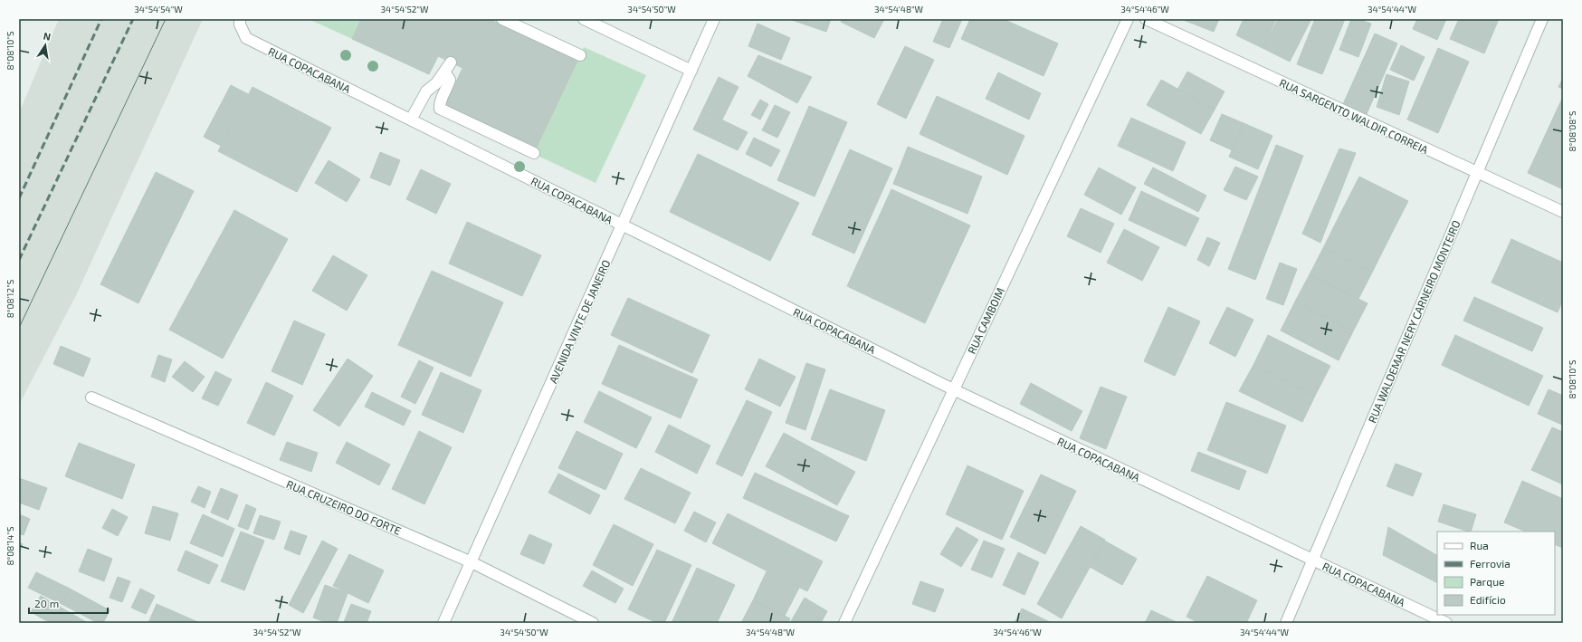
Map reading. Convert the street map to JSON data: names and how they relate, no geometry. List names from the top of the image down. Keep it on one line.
{"streets":{"street":["RUA COPACABANA","RUA SARGENTO WALDIR CORREIA","RUA CAMBOIM","AVENIDA VINTE DE JANEIRO","RUA WALDEMAR NERY CARNEIRO MONTEIRO","RUA CRUZEIRO DO FORTE"]},"crossings":[["RUA COPACABANA","RUA CAMBOIM"],["RUA COPACABANA","AVENIDA VINTE DE JANEIRO"],["RUA COPACABANA","RUA WALDEMAR NERY CARNEIRO MONTEIRO"],["RUA SARGENTO WALDIR CORREIA","RUA WALDEMAR NERY CARNEIRO MONTEIRO"],["AVENIDA VINTE DE JANEIRO","RUA CRUZEIRO DO FORTE"]],"legend":["Rua","Ferrovia","Parque","Edifício"],"scale_bar":"20 m","north":"top","coordinates":["34°54'54\"W","34°54'52\"W","34°54'50\"W","34°54'48\"W","34°54'46\"W","34°54'44\"W","8°08'10\"S","8°08'08\"S","8°08'12\"S","8°08'14\"S"]}
